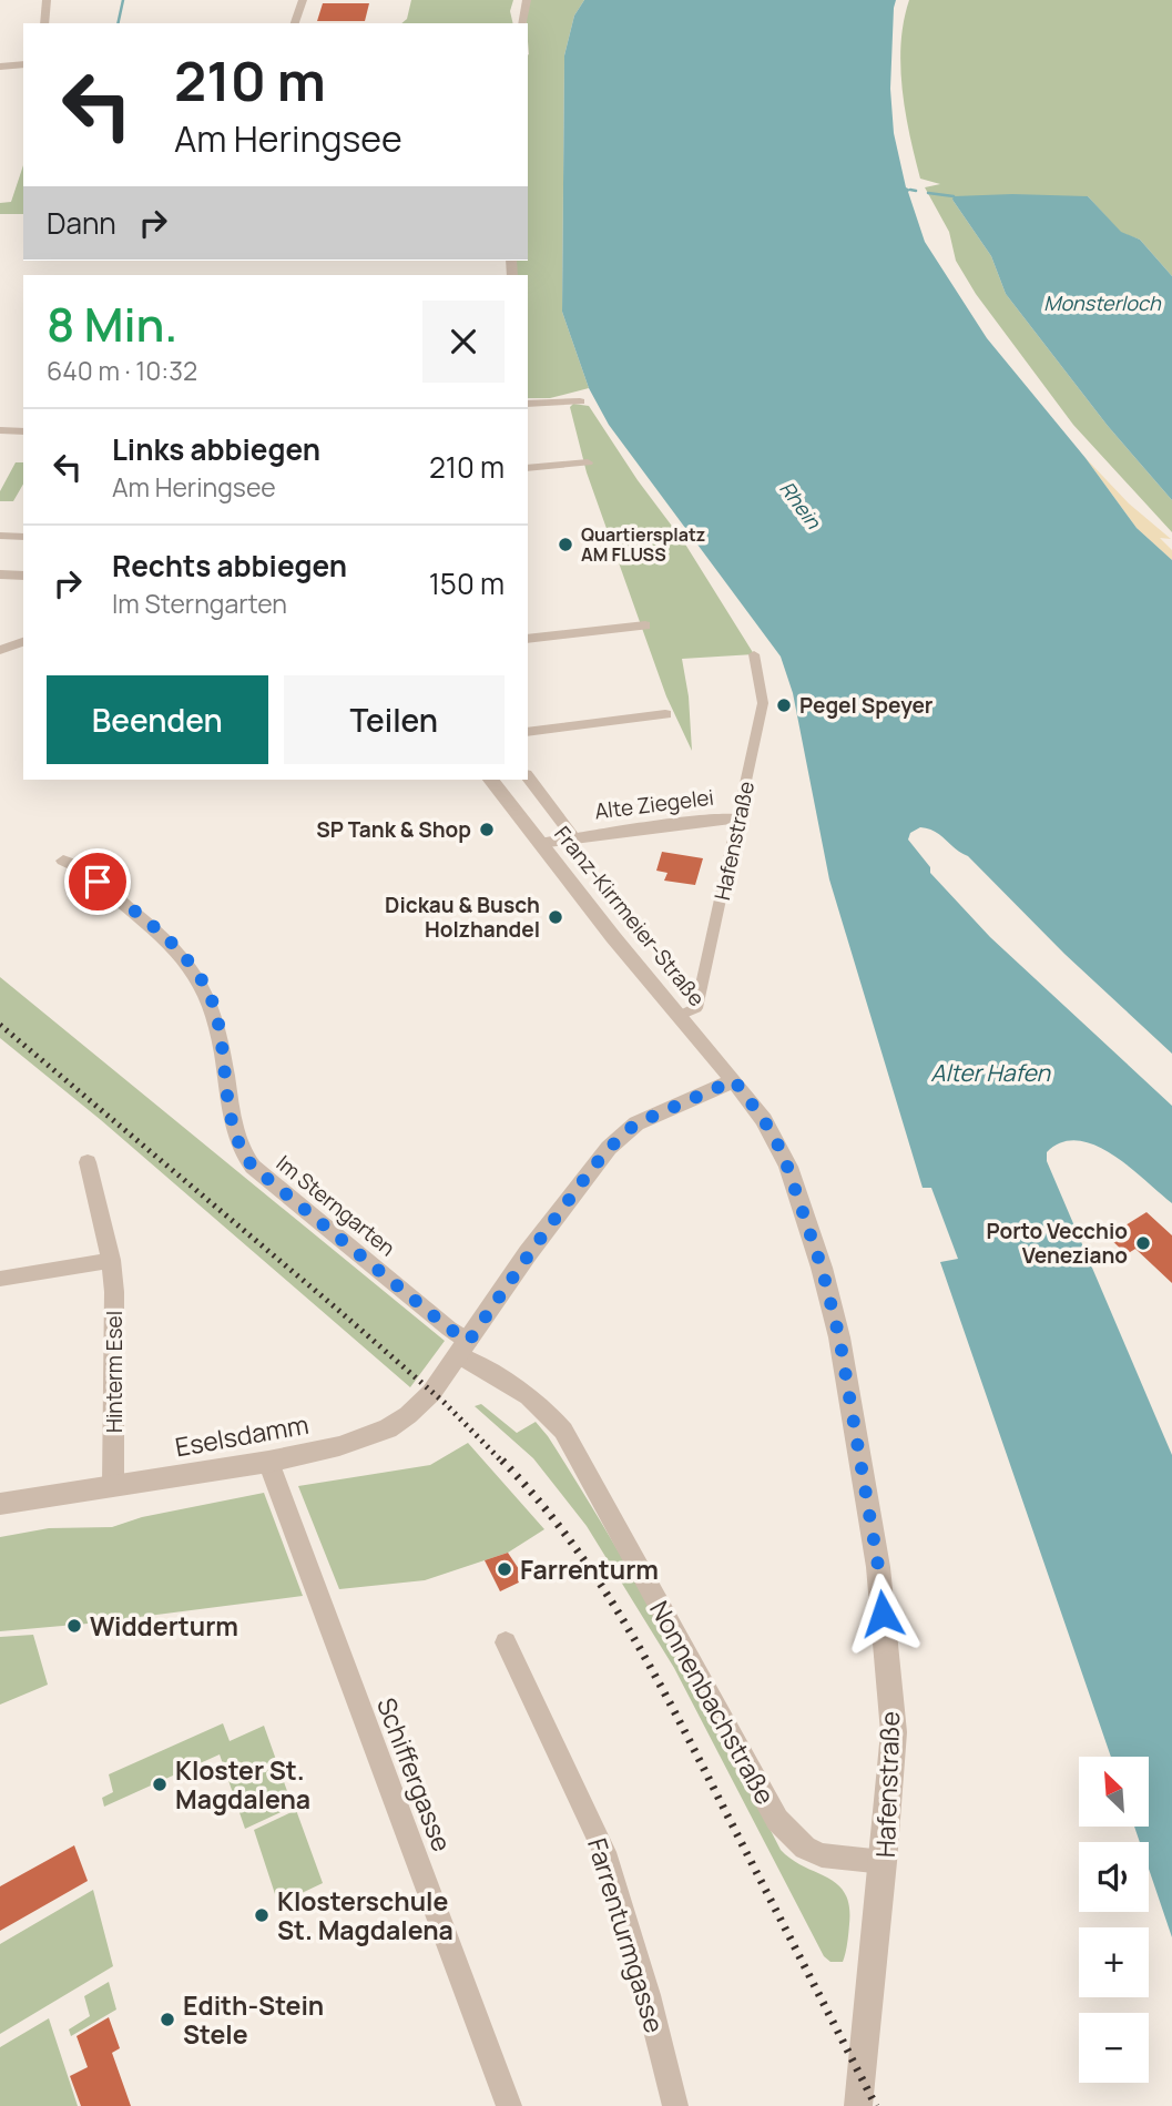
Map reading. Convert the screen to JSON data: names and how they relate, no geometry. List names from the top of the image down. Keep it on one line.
{"streets":{"street":["Alte Ziegelei","Hafenstraße","Franz-Kirrmeier-Straße","Im Sterngarten","Hinterm Esel","Eselsdamm","Nonnenbachstraße","Schiffergasse","Farrenturmgasse"]},"crossings":[["Alte Ziegelei","Hafenstraße"],["Alte Ziegelei","Franz-Kirrmeier-Straße"],["Hafenstraße","Franz-Kirrmeier-Straße"],["Hafenstraße","Eselsdamm"],["Hafenstraße","Nonnenbachstraße"],["Franz-Kirrmeier-Straße","Eselsdamm"],["Im Sterngarten","Eselsdamm"],["Im Sterngarten","Nonnenbachstraße"],["Hinterm Esel","Eselsdamm"],["Eselsdamm","Nonnenbachstraße"],["Eselsdamm","Schiffergasse"]],"water":["Monsterloch","Rhein","Alter Hafen"],"places":["Quartiersplatz AM FLUSS","Pegel Speyer","SP Tank & Shop","Dickau & Busch Holzhandel","Porto Vecchio Veneziano","Farrenturm","Widderturm","Kloster St. Magdalena","Klosterschule St. Magdalena","Edith-Stein Stele"],"north":"top left","page":{"turn":["210 m","Am Heringsee"],"then":"Dann","heading":["8 Min.","640 m · 10:32"],"list":[{"name":"Links abbiegen","note":"Am Heringsee","value":"210 m"},{"name":"Rechts abbiegen","note":"Im Sterngarten","value":"150 m"}],"buttons":["Beenden","Teilen"],"map_buttons":["+","−"]}}
